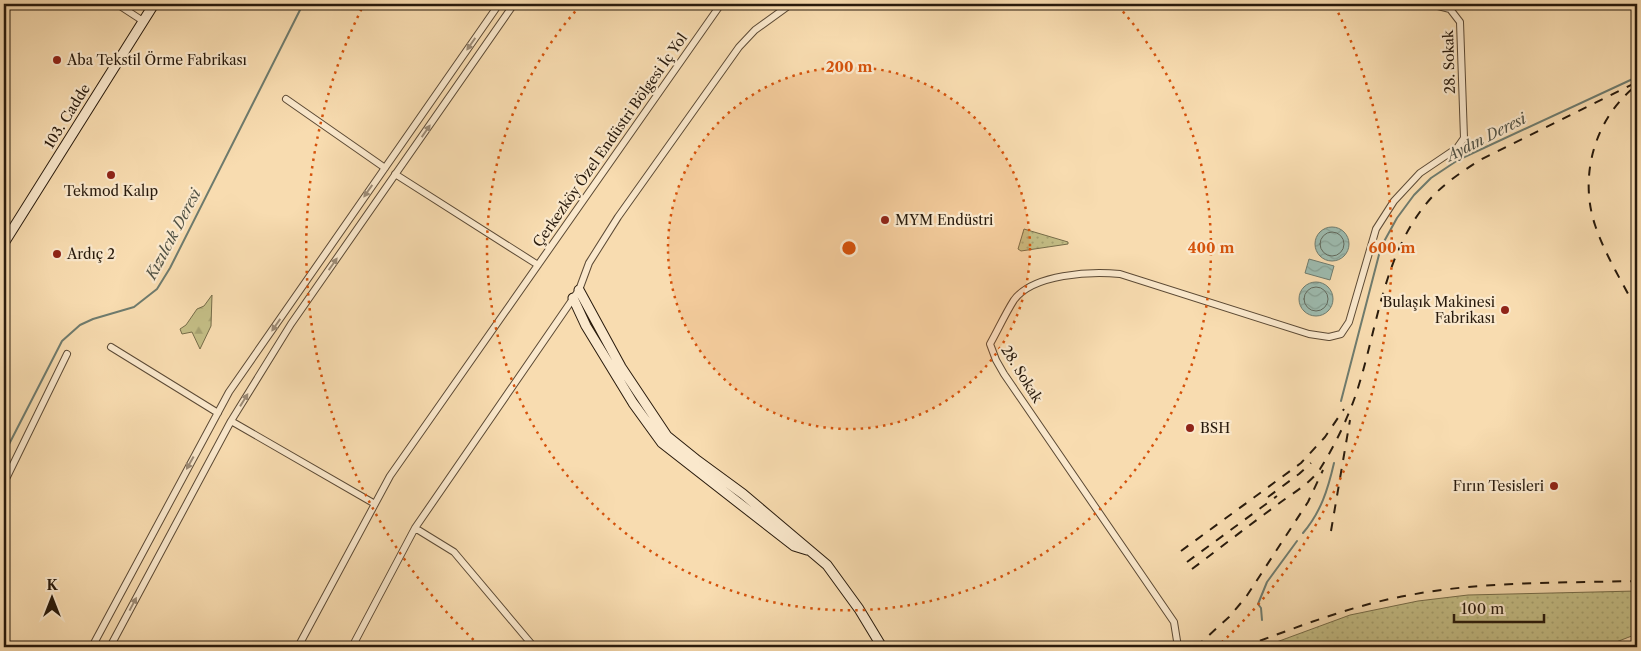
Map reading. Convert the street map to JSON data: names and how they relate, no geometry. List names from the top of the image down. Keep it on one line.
{"streets":{"street":["28. Sokak","103. Cadde","Çerkezköy Özel Endüstri Bölgesi İç Yol"]},"water":["Aydın Deresi","Kızılcık Deresi"],"places":["Aba Tekstil Örme Fabrikası","Tekmod Kalıp","MYM Endüstri","Ardıç 2","Bulaşık Makinesi Fabrikası","BSH","Fırın Tesisleri"],"scale_bar":"100 m","north":"top","rings":["200 m","400 m","600 m"]}
